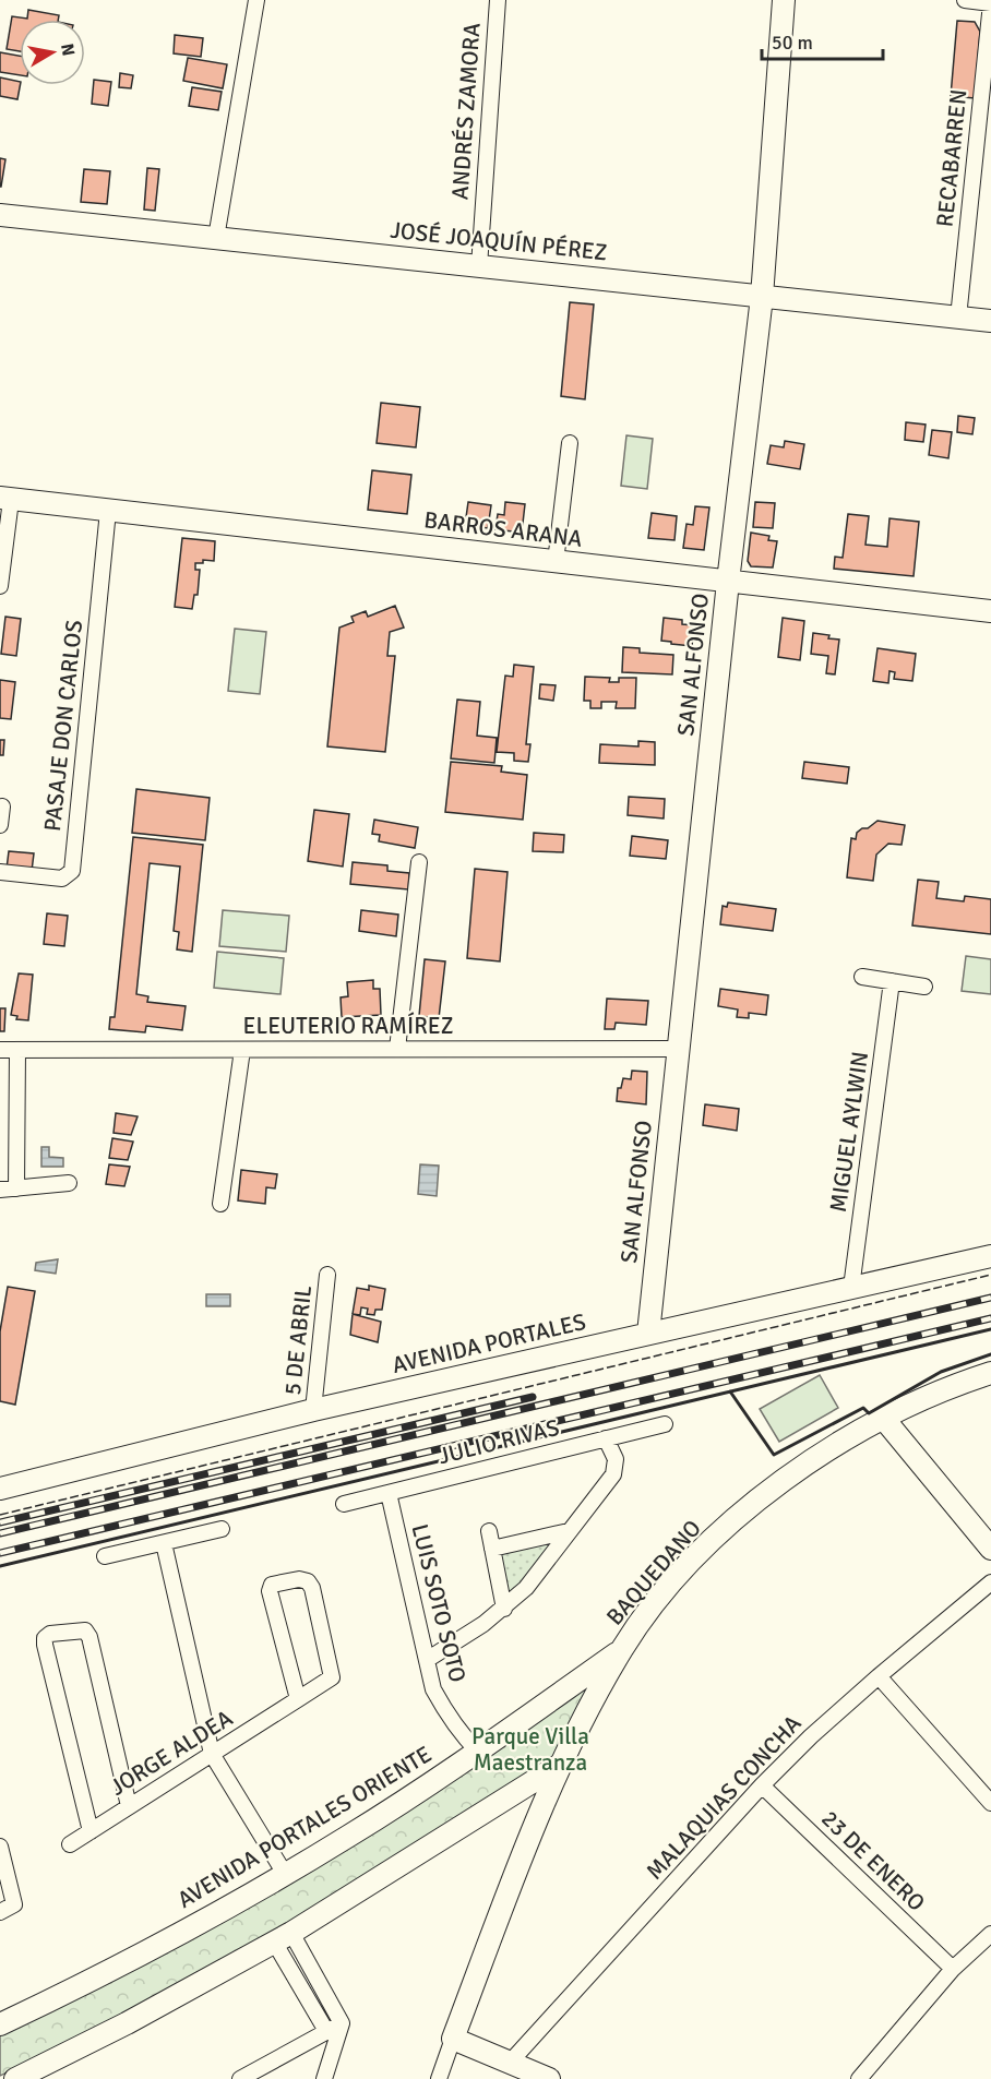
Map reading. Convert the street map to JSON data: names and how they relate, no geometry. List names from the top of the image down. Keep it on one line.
{"streets":{"street":["ANDRÉS ZAMORA","RECABARREN","JOSÉ JOAQUÍN PÉREZ","BARROS ARANA","SAN ALFONSO","PASAJE DON CARLOS","ELEUTERIO RAMÍREZ","MIGUEL AYLWIN","5 DE ABRIL","AVENIDA PORTALES","JULIO RIVAS","BAQUEDANO","LUIS SOTO SOTO","JORGE ALDEA","MALAQUIAS CONCHA","AVENIDA PORTALES ORIENTE","23 DE ENERO"]},"crossings":[["ANDRÉS ZAMORA","JOSÉ JOAQUÍN PÉREZ"],["RECABARREN","JOSÉ JOAQUÍN PÉREZ"],["JOSÉ JOAQUÍN PÉREZ","SAN ALFONSO"],["BARROS ARANA","SAN ALFONSO"],["BARROS ARANA","PASAJE DON CARLOS"],["SAN ALFONSO","ELEUTERIO RAMÍREZ"],["SAN ALFONSO","AVENIDA PORTALES"],["MIGUEL AYLWIN","AVENIDA PORTALES"],["5 DE ABRIL","AVENIDA PORTALES"],["JULIO RIVAS","LUIS SOTO SOTO"],["BAQUEDANO","AVENIDA PORTALES ORIENTE"],["LUIS SOTO SOTO","AVENIDA PORTALES ORIENTE"],["MALAQUIAS CONCHA","23 DE ENERO"]],"parks":["Parque Villa Maestranza"],"scale_bar":"50 m","north":"right"}
